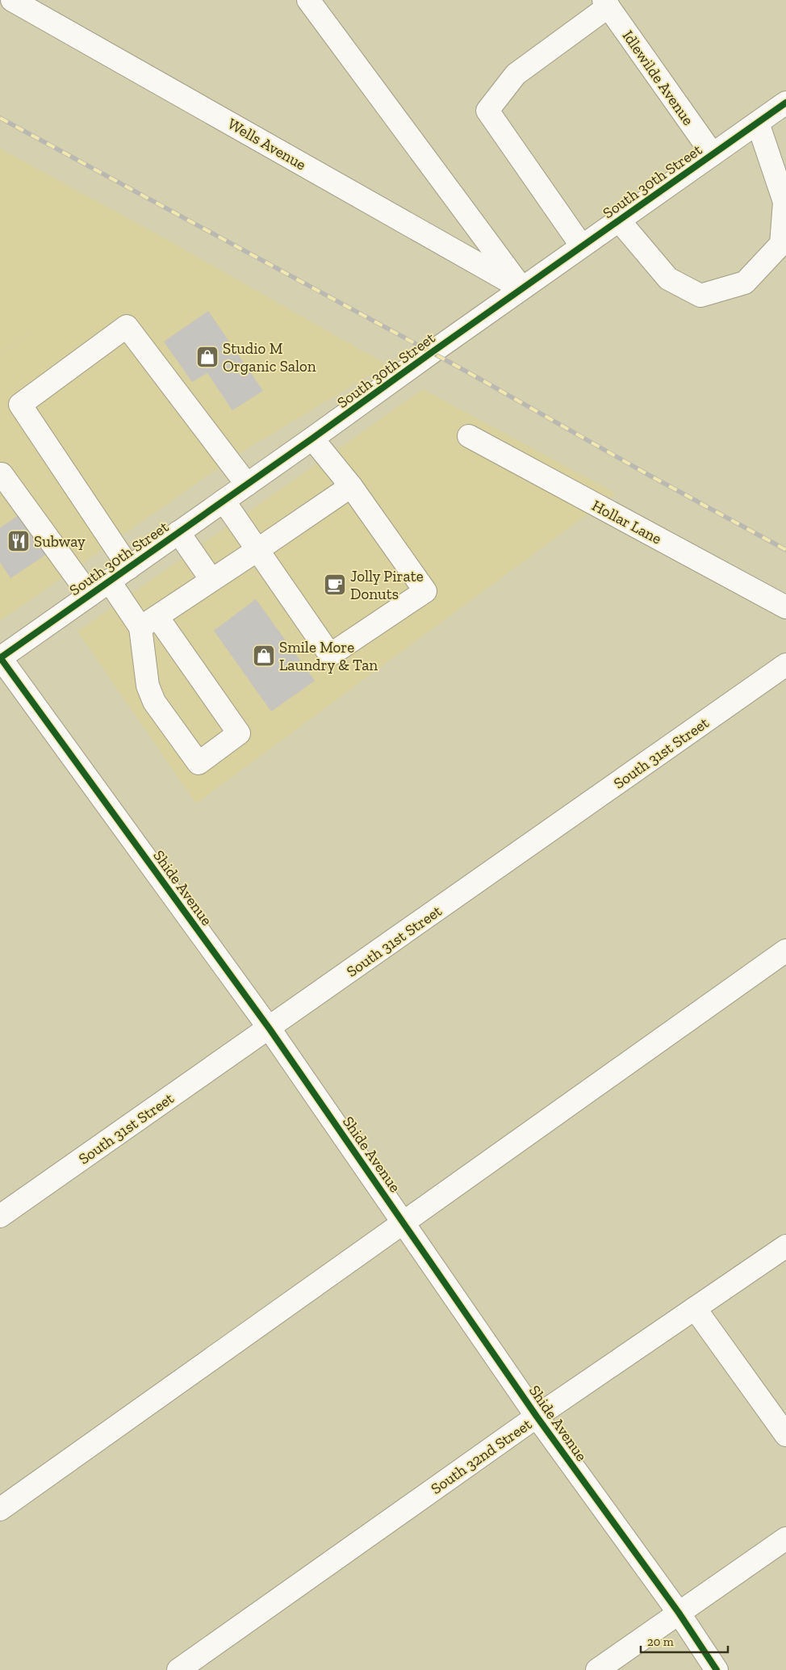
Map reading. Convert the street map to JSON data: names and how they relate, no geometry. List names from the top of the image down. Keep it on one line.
{"streets":{"street":["Idlewilde Avenue","Wells Avenue","South 30th Street","Hollar Lane","South 31st Street","Shide Avenue","South 32nd Street"]},"crossings":[["Idlewilde Avenue","South 30th Street"],["Wells Avenue","South 30th Street"],["South 30th Street","Shide Avenue"],["South 31st Street","Shide Avenue"],["Shide Avenue","South 32nd Street"]],"places":{"shop":["Studio M Organic Salon","Smile More Laundry & Tan"],"restaurant":["Subway"],"cafe":["Jolly Pirate Donuts"]},"scale_bar":"20 m"}
